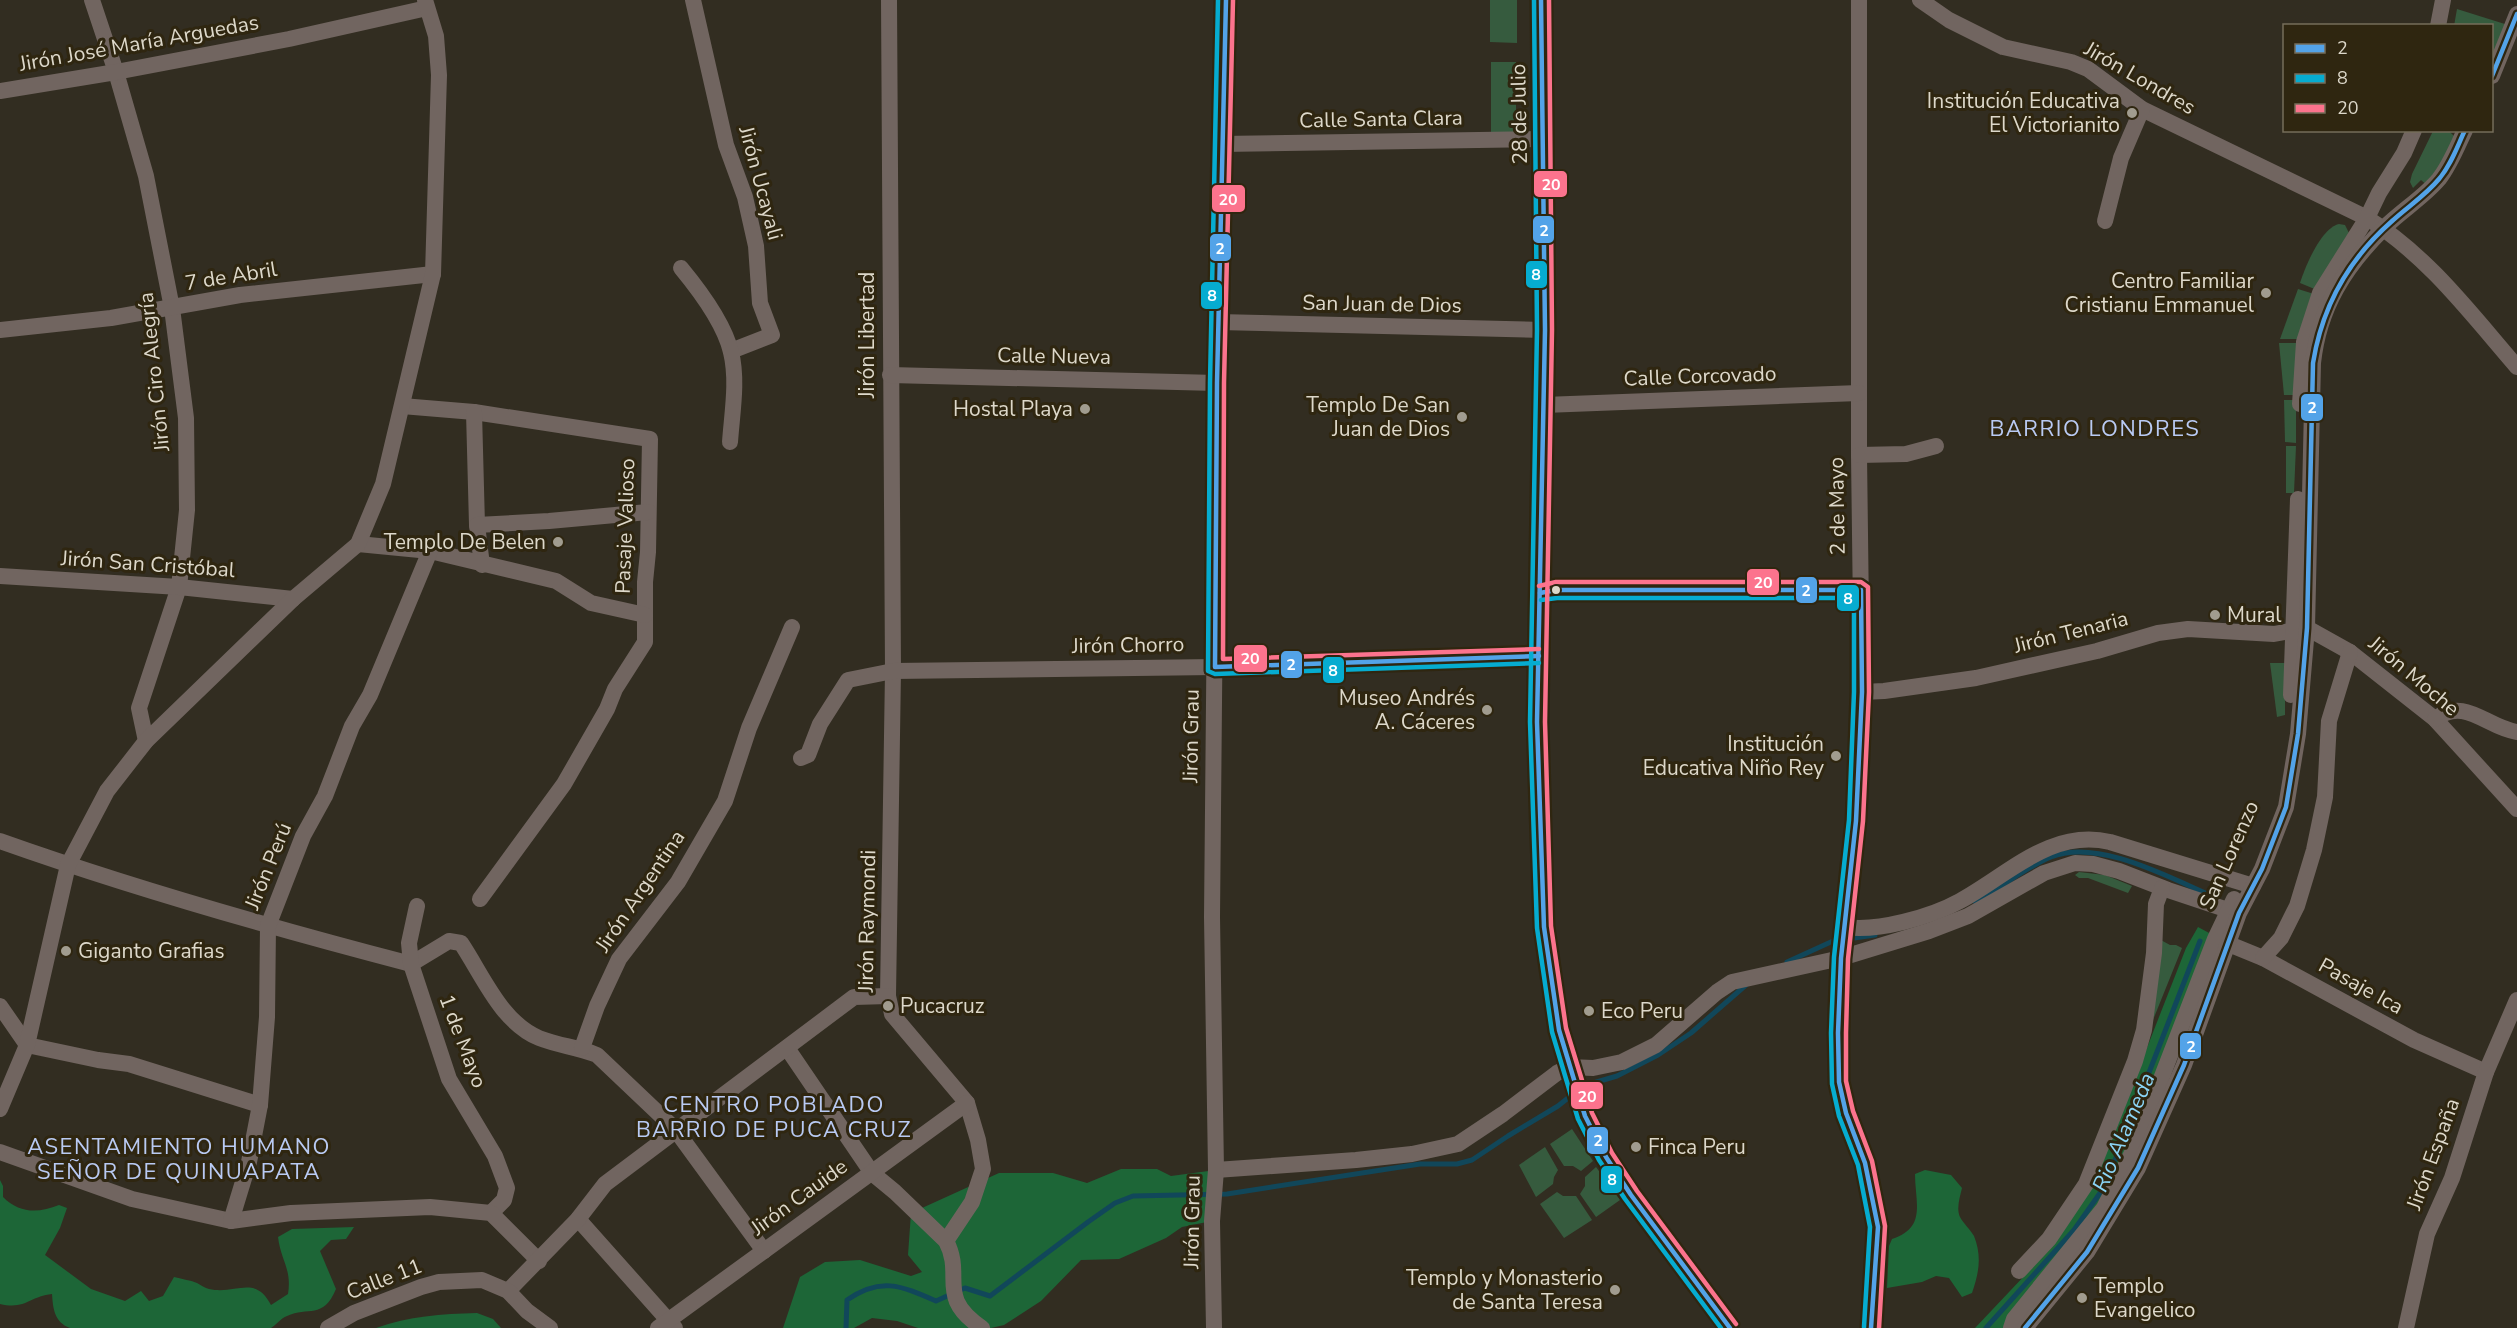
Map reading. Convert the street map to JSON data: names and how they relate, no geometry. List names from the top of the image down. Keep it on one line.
{"streets":{"street":["Jirón José María Arguedas","Jirón Londres","28 de Julio","Calle Santa Clara","Jirón Ucayali","7 de Abril","San Juan de Dios","Jirón Libertad","Calle Nueva","Jirón Ciro Alegría","Calle Corcovado","2 de Mayo","Pasaje Valioso","Jirón San Cristóbal","Jirón Tenaria","Jirón Chorro","Jirón Moche","Jirón Grau","San Lorenzo","Jirón Perú","Jirón Argentina","Jirón Raymondi","Pasaje Ica","1 de Mayo","Jirón España","Jirón Cauide","Calle 11"]},"crossings":[["Jirón José María Arguedas","Jirón Ciro Alegría"],["Jirón Londres","San Lorenzo"],["28 de Julio","Calle Santa Clara"],["28 de Julio","San Juan de Dios"],["28 de Julio","Calle Corcovado"],["28 de Julio","Jirón Chorro"],["Calle Santa Clara","Jirón Grau"],["7 de Abril","Jirón Ciro Alegría"],["San Juan de Dios","Jirón Grau"],["Jirón Libertad","Calle Nueva"],["Jirón Libertad","Jirón Chorro"],["Jirón Libertad","Jirón Raymondi"],["Calle Nueva","Jirón Grau"],["Jirón Ciro Alegría","Jirón San Cristóbal"],["Calle Corcovado","2 de Mayo"],["2 de Mayo","Jirón Tenaria"],["Jirón Tenaria","Jirón Moche"],["Jirón Tenaria","San Lorenzo"],["Jirón Chorro","Jirón Grau"],["Jirón Chorro","Jirón Raymondi"],["Jirón Moche","San Lorenzo"],["San Lorenzo","Pasaje Ica"],["Jirón Raymondi","Jirón Cauide"],["Pasaje Ica","Jirón España"]],"districts":["BARRIO LONDRES","CENTRO POBLADO BARRIO DE PUCA CRUZ","ASENTAMIENTO HUMANO SEÑOR DE QUINUAPATA"],"water":["Rio Alameda"],"places":["Institución Educativa El Victorianito","Centro Familiar Cristianu Emmanuel","Hostal Playa","Templo De San Juan de Dios","Templo De Belen","Mural","Museo Andrés A. Cáceres","Institución Educativa Niño Rey","Giganto Grafias","Pucacruz","Eco Peru","Finca Peru","Templo y Monasterio de Santa Teresa","Templo Evangelico"],"lines":["transit line 2","transit line 8","transit line 20"],"legend":["2","8","20"]}
